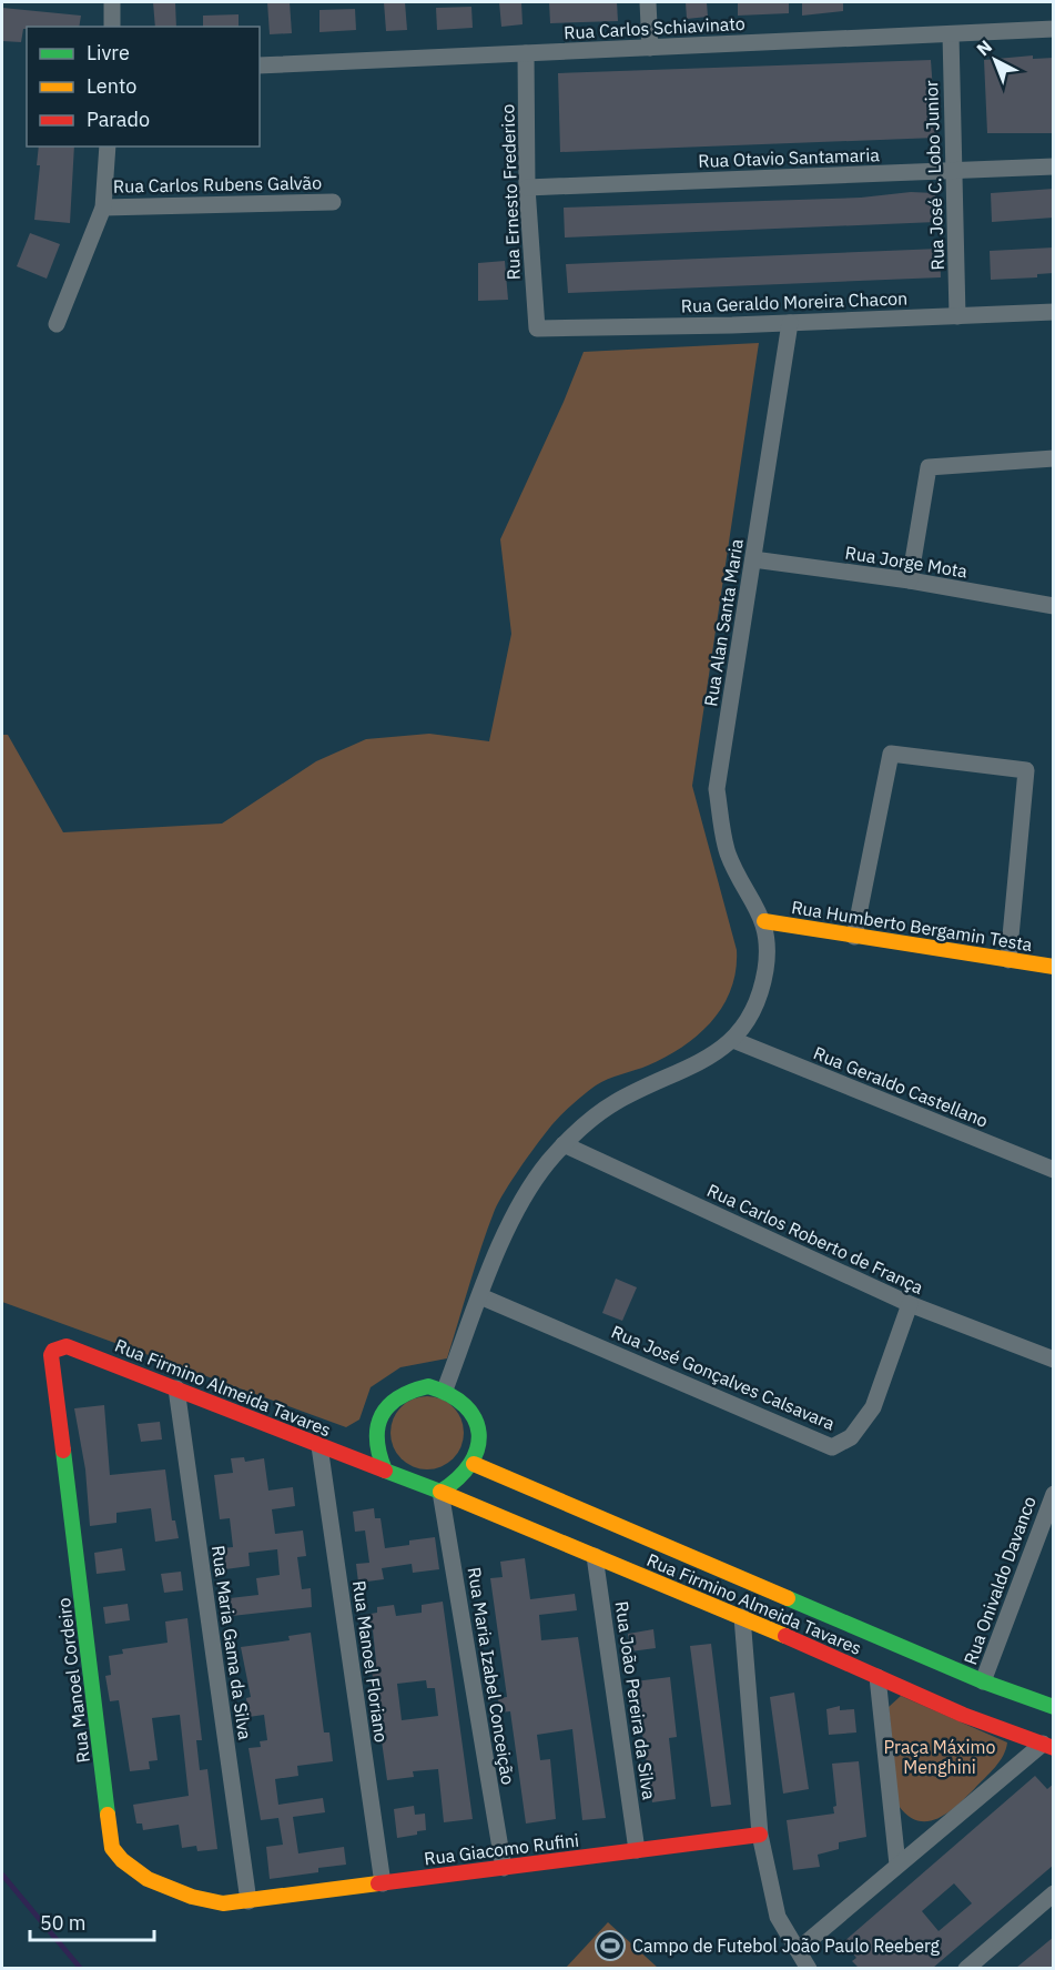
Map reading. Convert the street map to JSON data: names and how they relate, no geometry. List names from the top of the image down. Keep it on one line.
{"streets":{"street":["Rua Carlos Schiavinato","Rua Otavio Santamaria","Rua José C. Lobo Junior","Rua Carlos Rubens Galvão","Rua Ernesto Frederico","Rua Geraldo Moreira Chacon","Rua Jorge Mota","Rua Alan Santa Maria","Rua Humberto Bergamin Testa","Rua Geraldo Castellano","Rua Carlos Roberto de França","Rua José Gonçalves Calsavara","Rua Firmino Almeida Tavares","Rua Onivaldo Davanco","Rua Maria Gama da Silva","Rua Manoel Floriano","Rua Maria Izabel Conceição","Rua Manoel Cordeiro","Rua João Pereira da Silva","Rua Giacomo Rufini"]},"crossings":[["Rua Carlos Schiavinato","Rua José C. Lobo Junior"],["Rua Carlos Schiavinato","Rua Ernesto Frederico"],["Rua Otavio Santamaria","Rua José C. Lobo Junior"],["Rua Otavio Santamaria","Rua Ernesto Frederico"],["Rua José C. Lobo Junior","Rua Geraldo Moreira Chacon"],["Rua Ernesto Frederico","Rua Geraldo Moreira Chacon"],["Rua Geraldo Moreira Chacon","Rua Alan Santa Maria"],["Rua Jorge Mota","Rua Alan Santa Maria"],["Rua Alan Santa Maria","Rua Humberto Bergamin Testa"],["Rua Carlos Roberto de França","Rua José Gonçalves Calsavara"],["Rua Firmino Almeida Tavares","Rua Onivaldo Davanco"],["Rua Firmino Almeida Tavares","Rua Maria Gama da Silva"],["Rua Firmino Almeida Tavares","Rua Manoel Floriano"],["Rua Firmino Almeida Tavares","Rua Maria Izabel Conceição"],["Rua Firmino Almeida Tavares","Rua Manoel Cordeiro"],["Rua Firmino Almeida Tavares","Rua João Pereira da Silva"],["Rua Maria Gama da Silva","Rua Manoel Cordeiro"],["Rua Maria Gama da Silva","Rua Giacomo Rufini"],["Rua Manoel Floriano","Rua Giacomo Rufini"],["Rua Maria Izabel Conceição","Rua Giacomo Rufini"],["Rua Manoel Cordeiro","Rua Giacomo Rufini"],["Rua João Pereira da Silva","Rua Giacomo Rufini"]],"parks":["Praça Máximo Menghini"],"places":{"sports":["Campo de Futebol João Paulo Reeberg"]},"legend":["Livre","Lento","Parado"],"scale_bar":"50 m","north":"top left"}
